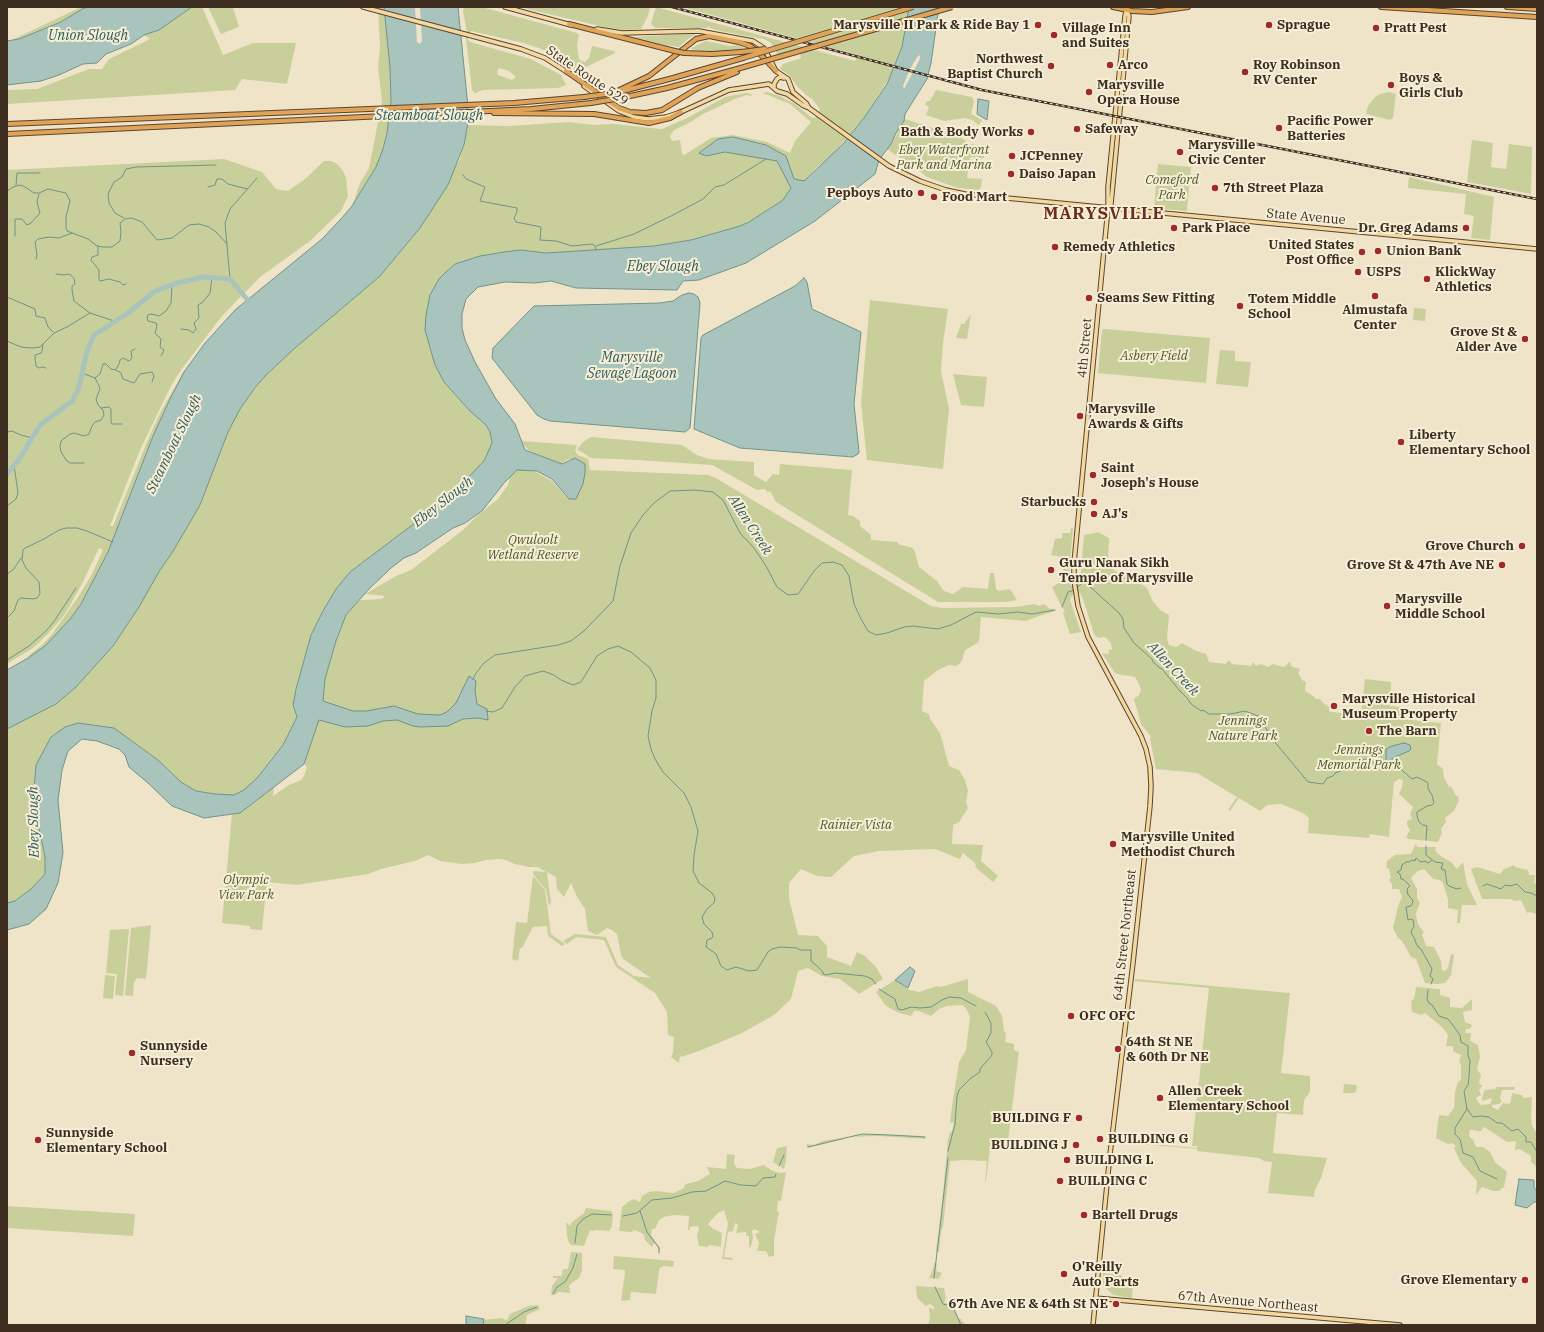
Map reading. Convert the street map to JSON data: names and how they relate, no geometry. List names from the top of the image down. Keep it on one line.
{"streets":{"main road":["State Route 529","State Avenue","4th Street","64th Street Northeast","67th Avenue Northeast"]},"crossings":[["State Route 529","State Avenue"],["State Avenue","4th Street"],["4th Street","64th Street Northeast"],["64th Street Northeast","67th Avenue Northeast"]],"districts":["MARYSVILLE"],"water":["Union Slough","Steamboat Slough","Ebey Slough","Marysville Sewage Lagoon","Allen Creek"],"parks":["Ebey Waterfront Park and Marina","Comeford Park","Asbery Field","Qwuloolt Wetland Reserve","Jennings Nature Park","Jennings Memorial Park","Rainier Vista","Olympic View Park"],"places":["Marysville II Park & Ride Bay 1","Sprague","Pratt Pest","Village Inn and Suites","Arco","Northwest Baptist Church","Roy Robinson RV Center","Boys & Girls Club","Marysville Opera House","Pacific Power Batteries","Safeway","Bath & Body Works","Marysville Civic Center","JCPenney","Daiso Japan","7th Street Plaza","Pepboys Auto","Food Mart","Park Place","Dr. Greg Adams","Remedy Athletics","Union Bank","United States Post Office","USPS","KlickWay Athletics","Almustafa Center","Seams Sew Fitting","Totem Middle School","Grove St & Alder Ave","Marysville Awards & Gifts","Liberty Elementary School","Saint Joseph's House","Starbucks","AJ's","Grove Church","Grove St & 47th Ave NE","Guru Nanak Sikh Temple of Marysville","Marysville Middle School","Marysville Historical Museum Property","The Barn","Marysville United Methodist Church","OFC OFC","64th St NE & 60th Dr NE","Sunnyside Nursery","Allen Creek Elementary School","BUILDING F","BUILDING G","Sunnyside Elementary School","BUILDING J","BUILDING L","BUILDING C","Bartell Drugs","O'Reilly Auto Parts","Grove Elementary","67th Ave NE & 64th St NE"]}
